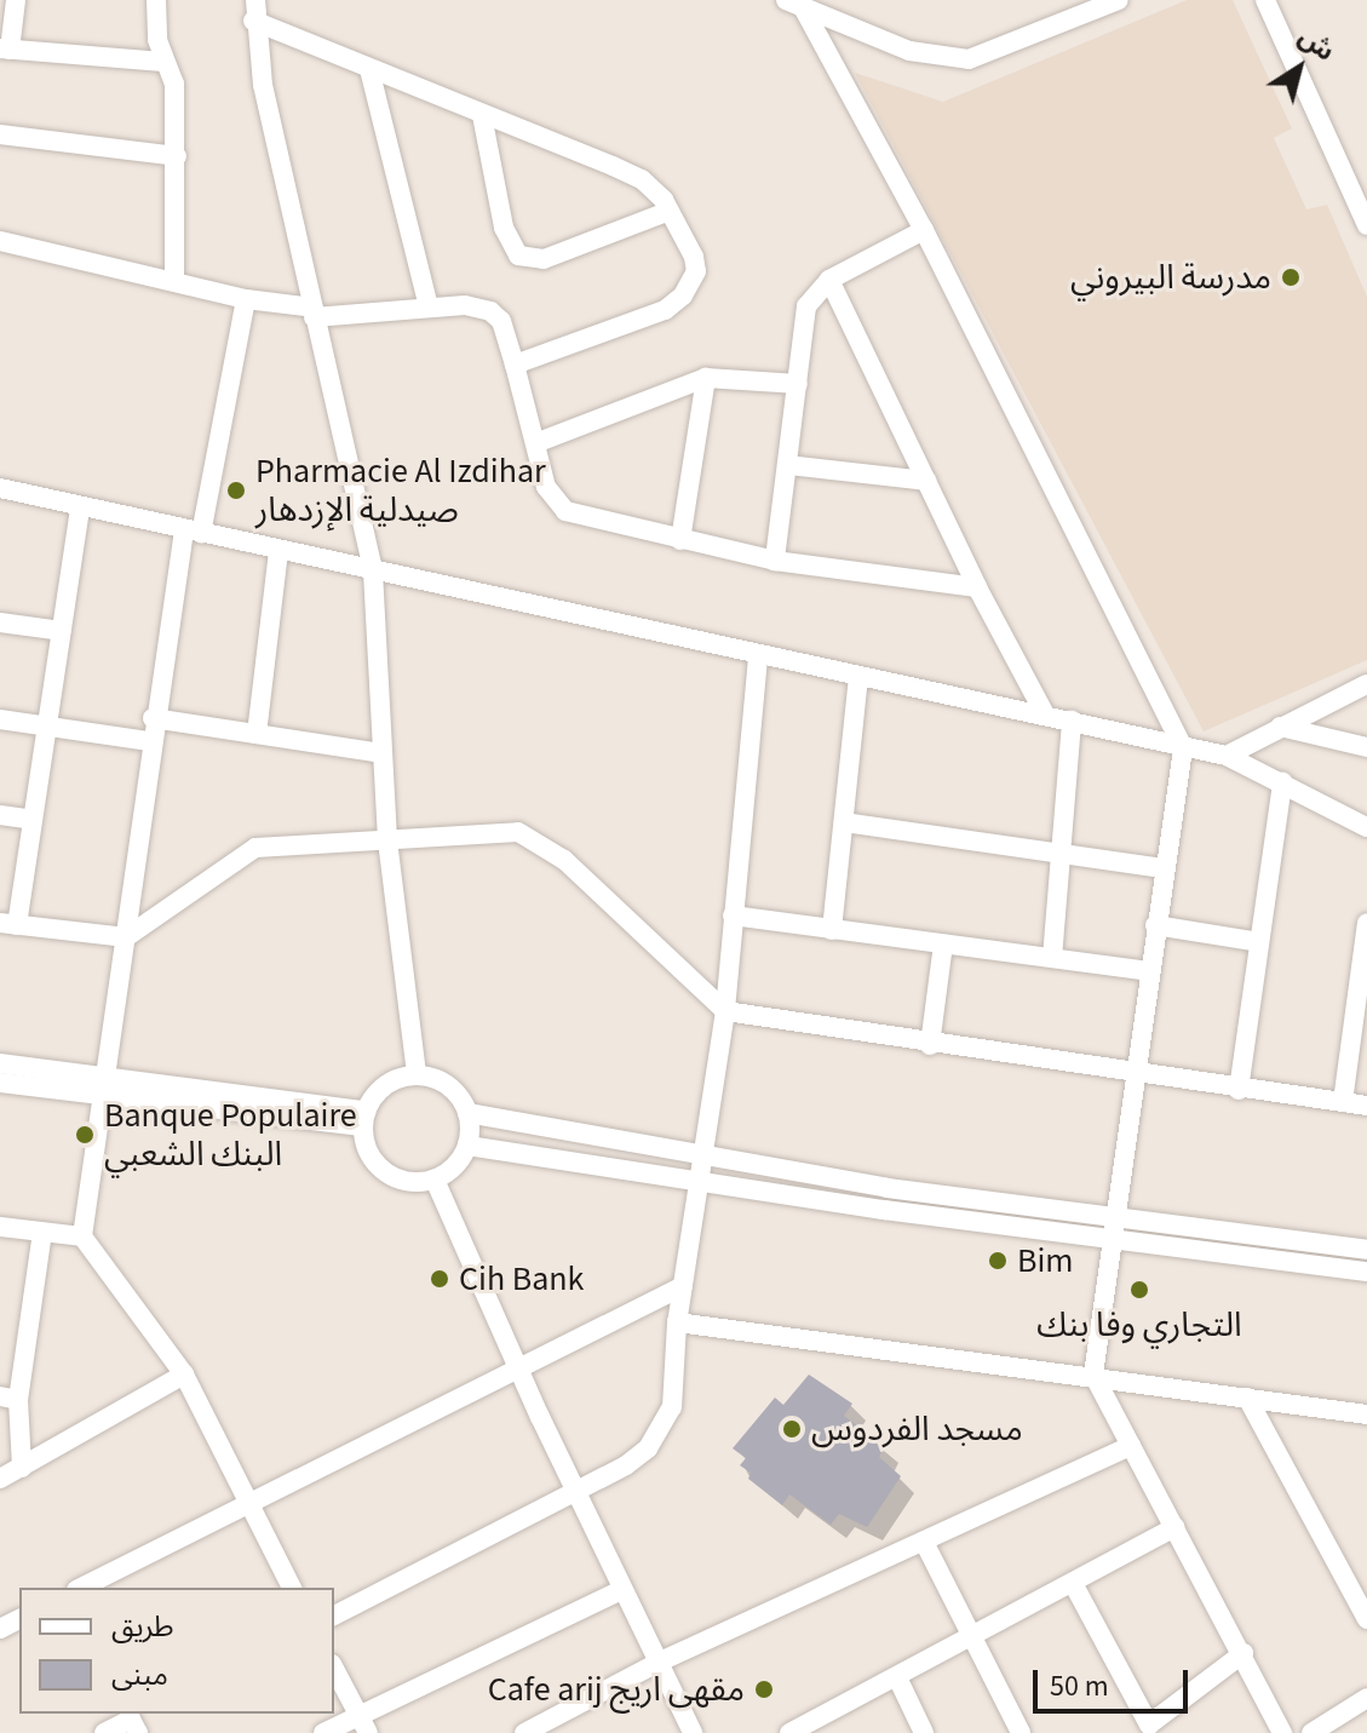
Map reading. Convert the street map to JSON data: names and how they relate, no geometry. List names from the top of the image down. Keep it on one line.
{"places":["مدرسة البيروني","Pharmacie Al Izdihar صيدلية الإزدهار","Banque Populaire البنك الشعبي","Bim","Cih Bank","التجاري وفا بنك","مسجد الفردوس","Cafe arij مقهى اريج"],"legend":["طريق","مبنى"],"scale_bar":"50 m","north":"top right"}
